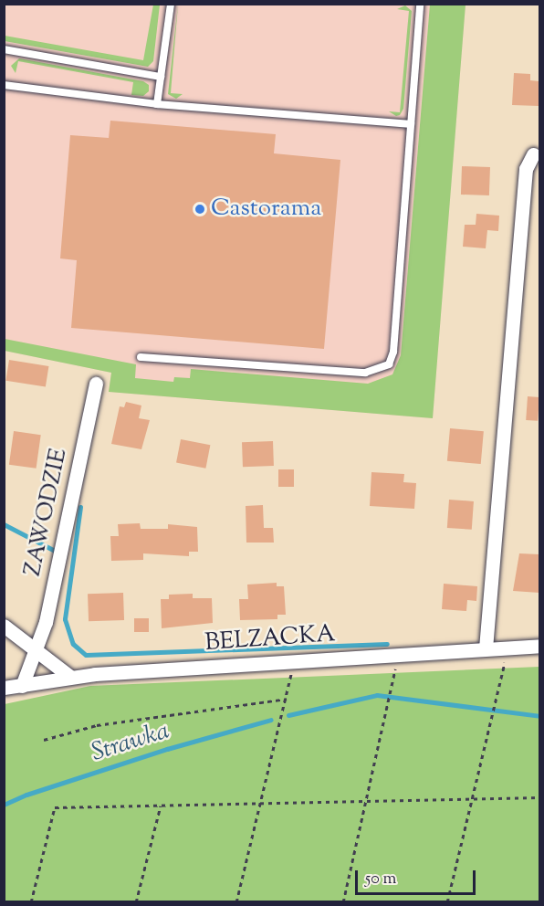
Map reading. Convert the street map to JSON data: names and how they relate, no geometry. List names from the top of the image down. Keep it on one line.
{"streets":{"street":["ZAWODZIE","BELZACKA"]},"crossings":[["ZAWODZIE","BELZACKA"]],"water":["Strawka"],"places":["Castorama"],"scale_bar":"50 m"}
